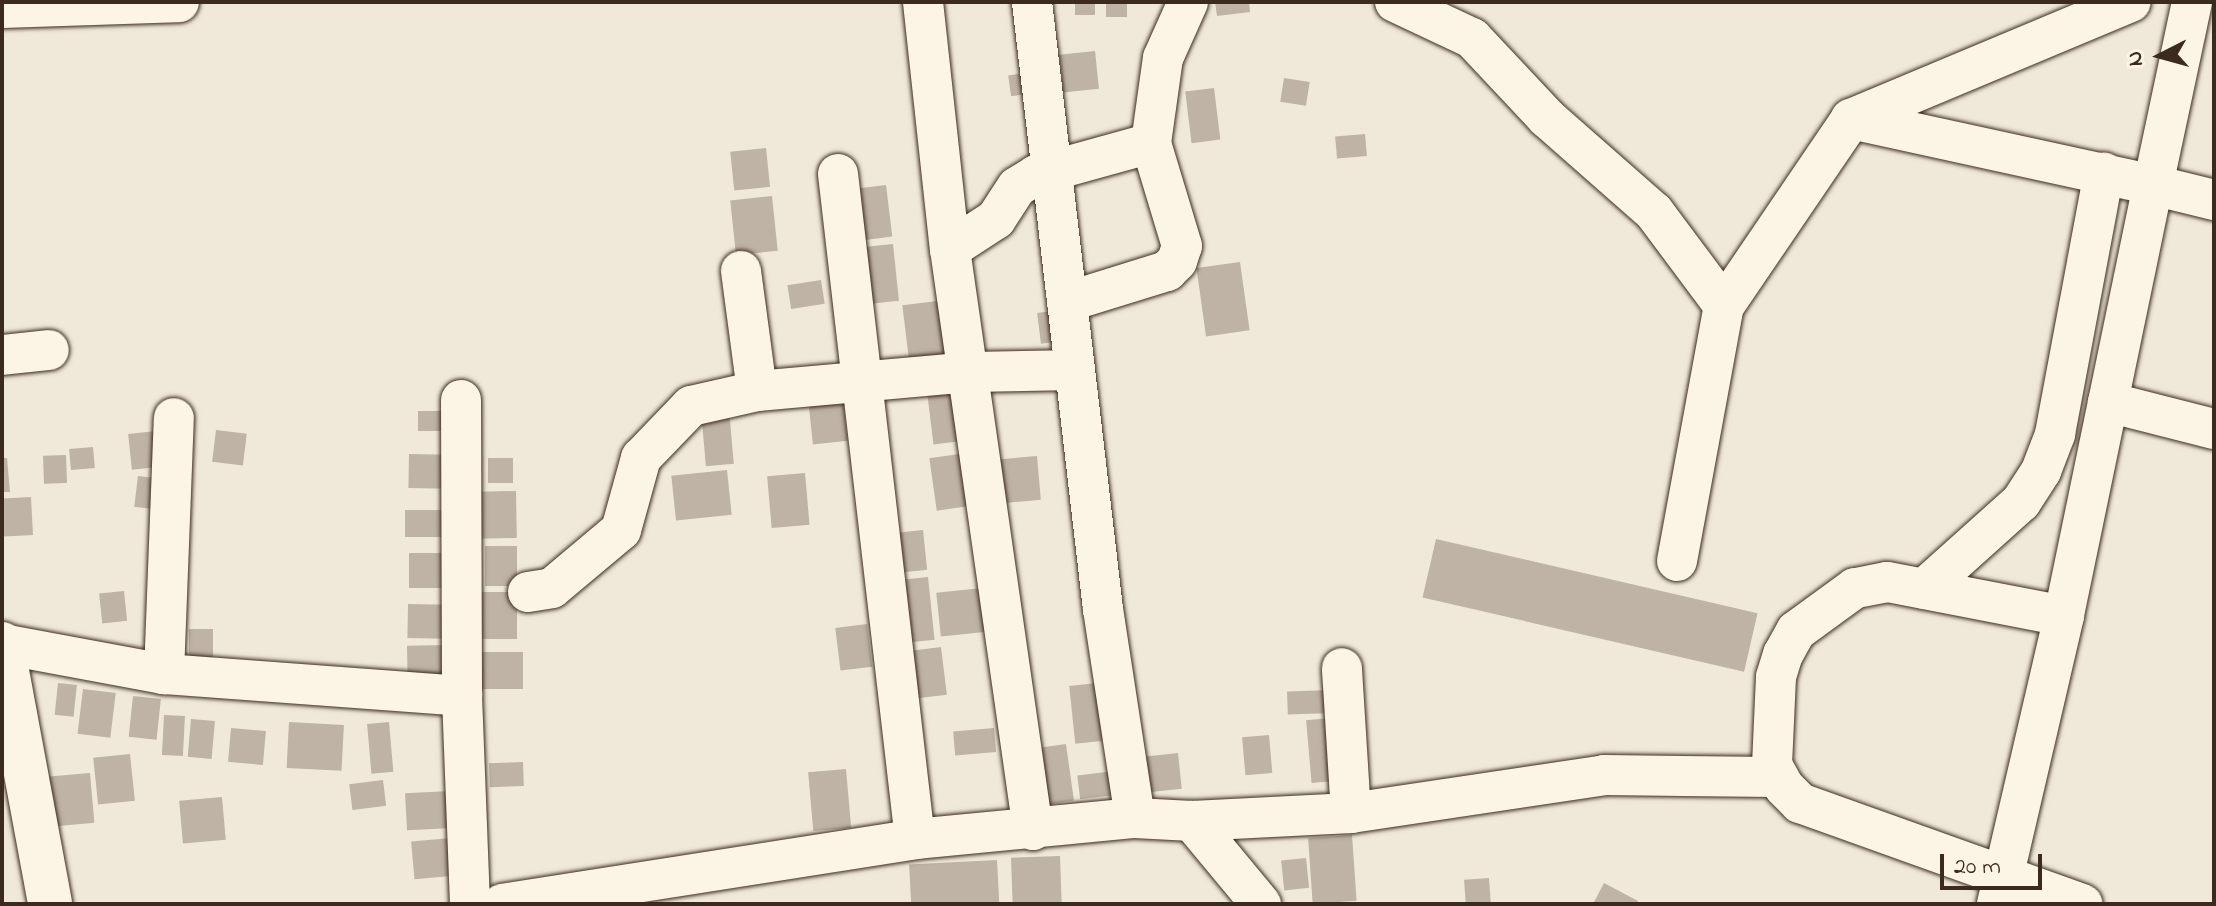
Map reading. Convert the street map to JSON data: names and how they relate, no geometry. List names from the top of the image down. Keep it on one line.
{"scale_bar":"20 m","north":"left"}
